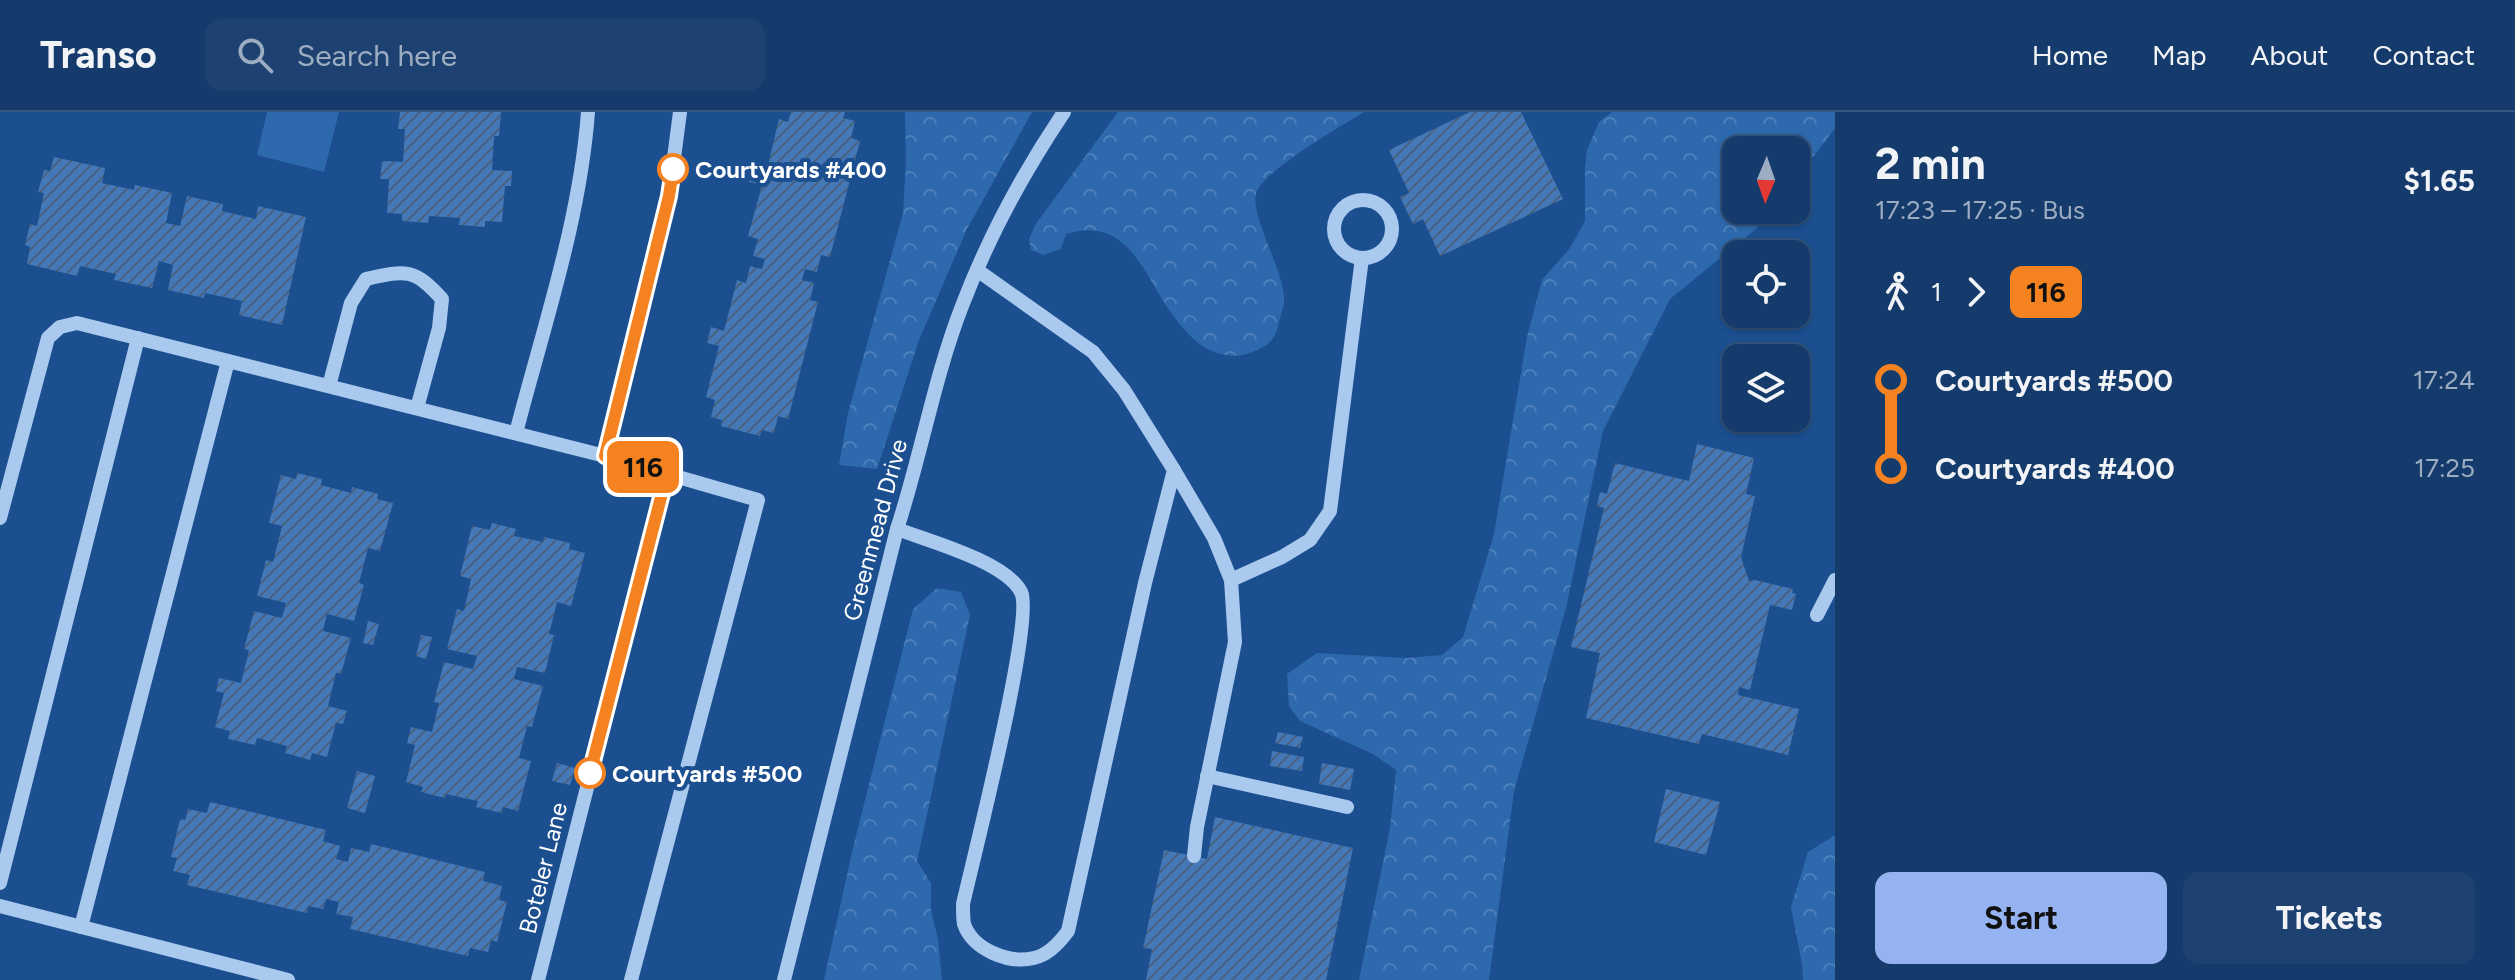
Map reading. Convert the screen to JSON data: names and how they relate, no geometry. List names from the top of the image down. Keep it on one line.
{"streets":{"street":["Greenmead Drive","Boteler Lane"]},"places":["Courtyards #400","Courtyards #500"],"lines":["bus line 116"],"north":"bottom","page":{"header":"Transo","search":"Search here","nav":["Home","Map","About","Contact"],"on_map":"116","heading":["2 min","17:23 – 17:25 · Bus","$1.65"],"legs":["1","116"],"list":[{"name":"Courtyards #500","value":"17:24"},{"name":"Courtyards #400","value":"17:25"}],"buttons":["Start","Tickets"]}}
